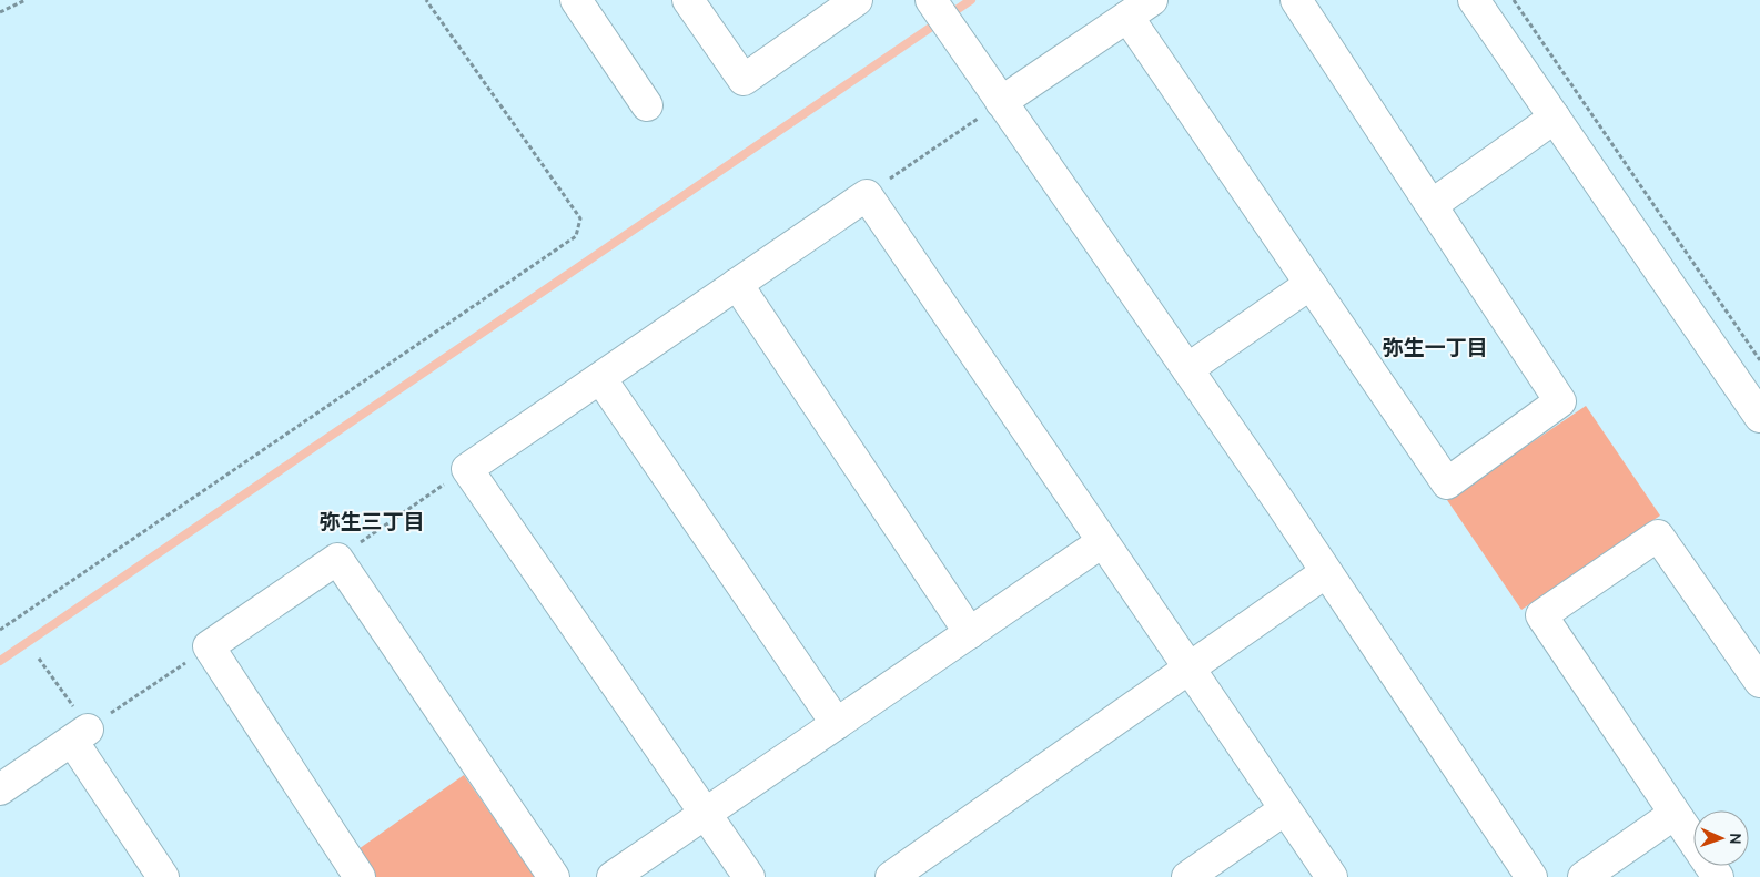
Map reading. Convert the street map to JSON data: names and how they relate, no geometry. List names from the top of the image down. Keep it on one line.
{"districts":["弥生一丁目","弥生三丁目"],"north":"right"}
